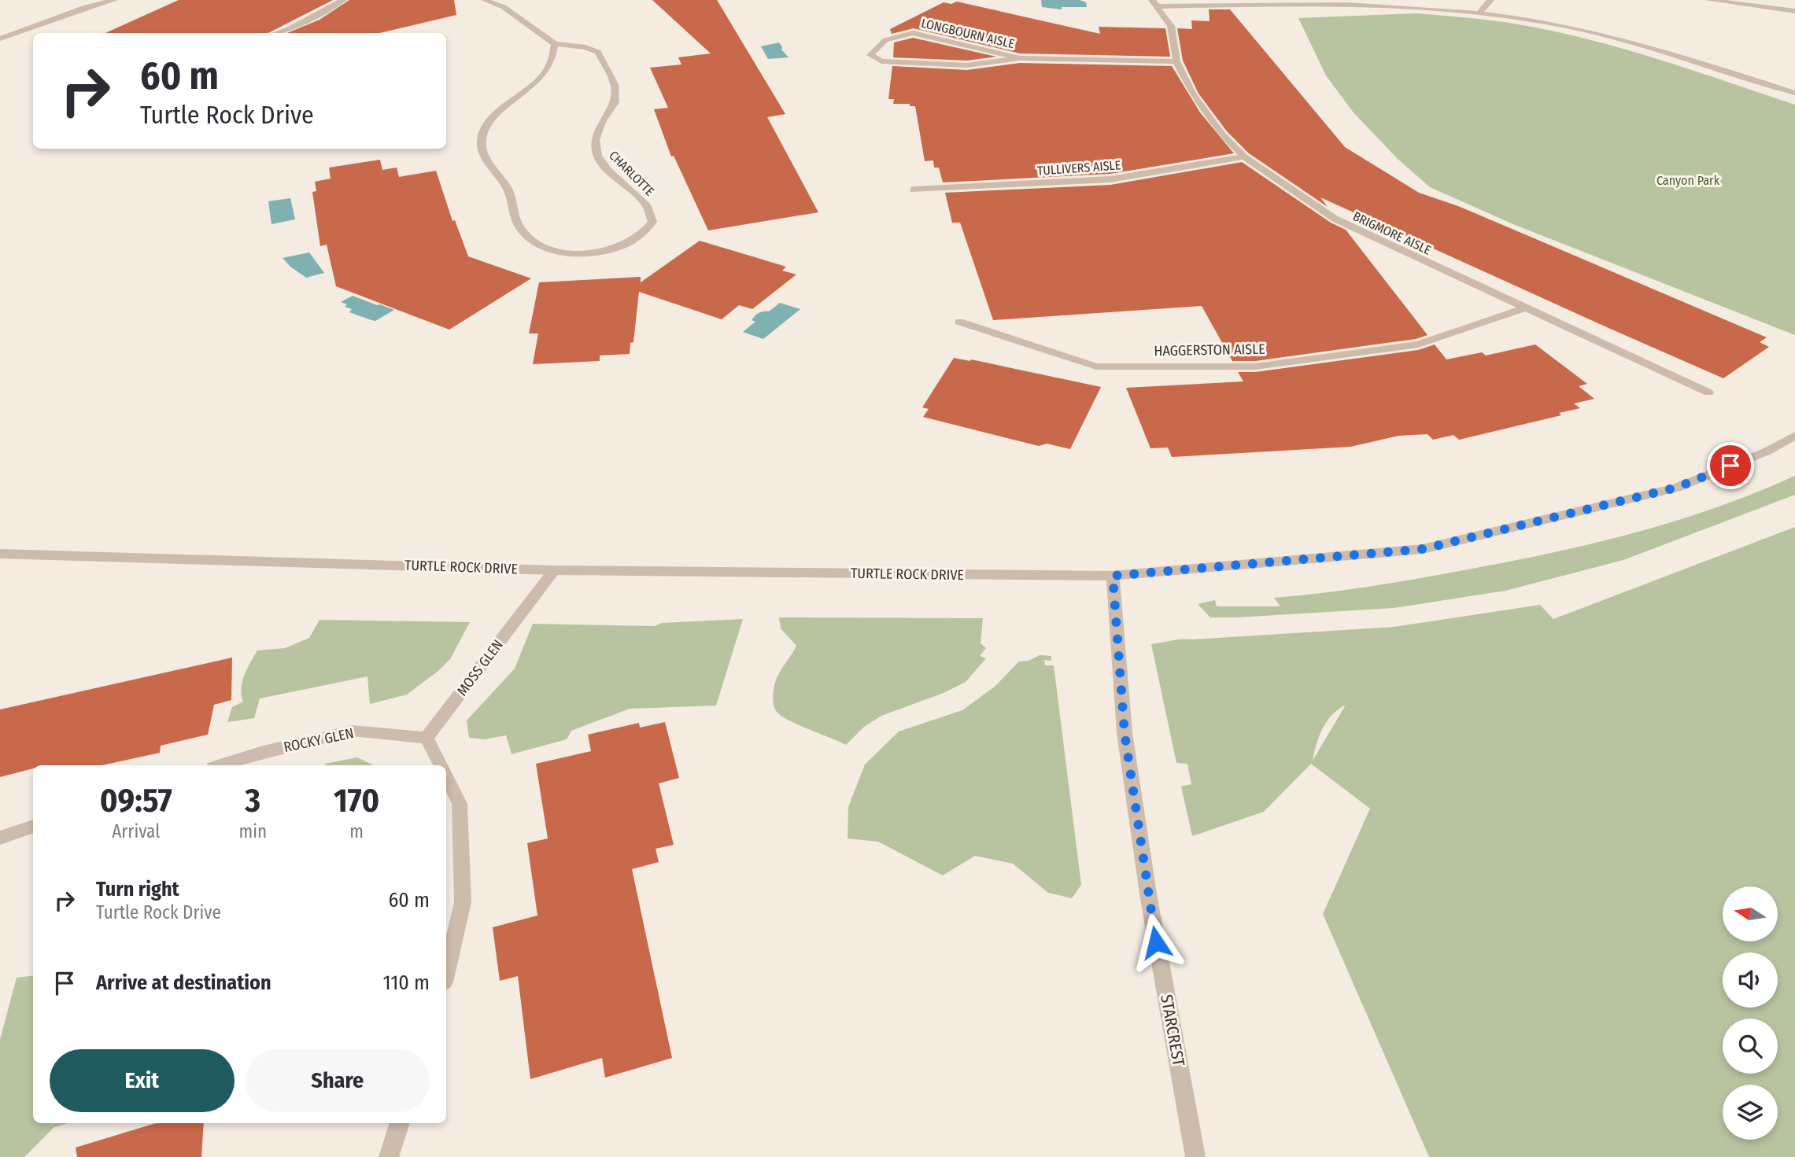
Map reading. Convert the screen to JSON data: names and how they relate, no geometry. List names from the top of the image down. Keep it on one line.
{"streets":{"street":["LONGBOURN AISLE","TULLIVERS AISLE","CHARLOTTE","BRIGMORE AISLE","HAGGERSTON AISLE","TURTLE ROCK DRIVE","MOSS GLEN","ROCKY GLEN","STARCREST"]},"crossings":[["LONGBOURN AISLE","BRIGMORE AISLE"],["TULLIVERS AISLE","BRIGMORE AISLE"],["BRIGMORE AISLE","HAGGERSTON AISLE"],["TURTLE ROCK DRIVE","MOSS GLEN"],["TURTLE ROCK DRIVE","STARCREST"],["MOSS GLEN","ROCKY GLEN"]],"parks":["Canyon Park"],"north":"left","page":{"turn":["60 m","Turtle Rock Drive"],"eta":["09:57","Arrival","3","min","170","m"],"list":[{"name":"Turn right","note":"Turtle Rock Drive","value":"60 m"},{"name":"Arrive at destination","value":"110 m"}],"buttons":["Exit","Share"]}}
